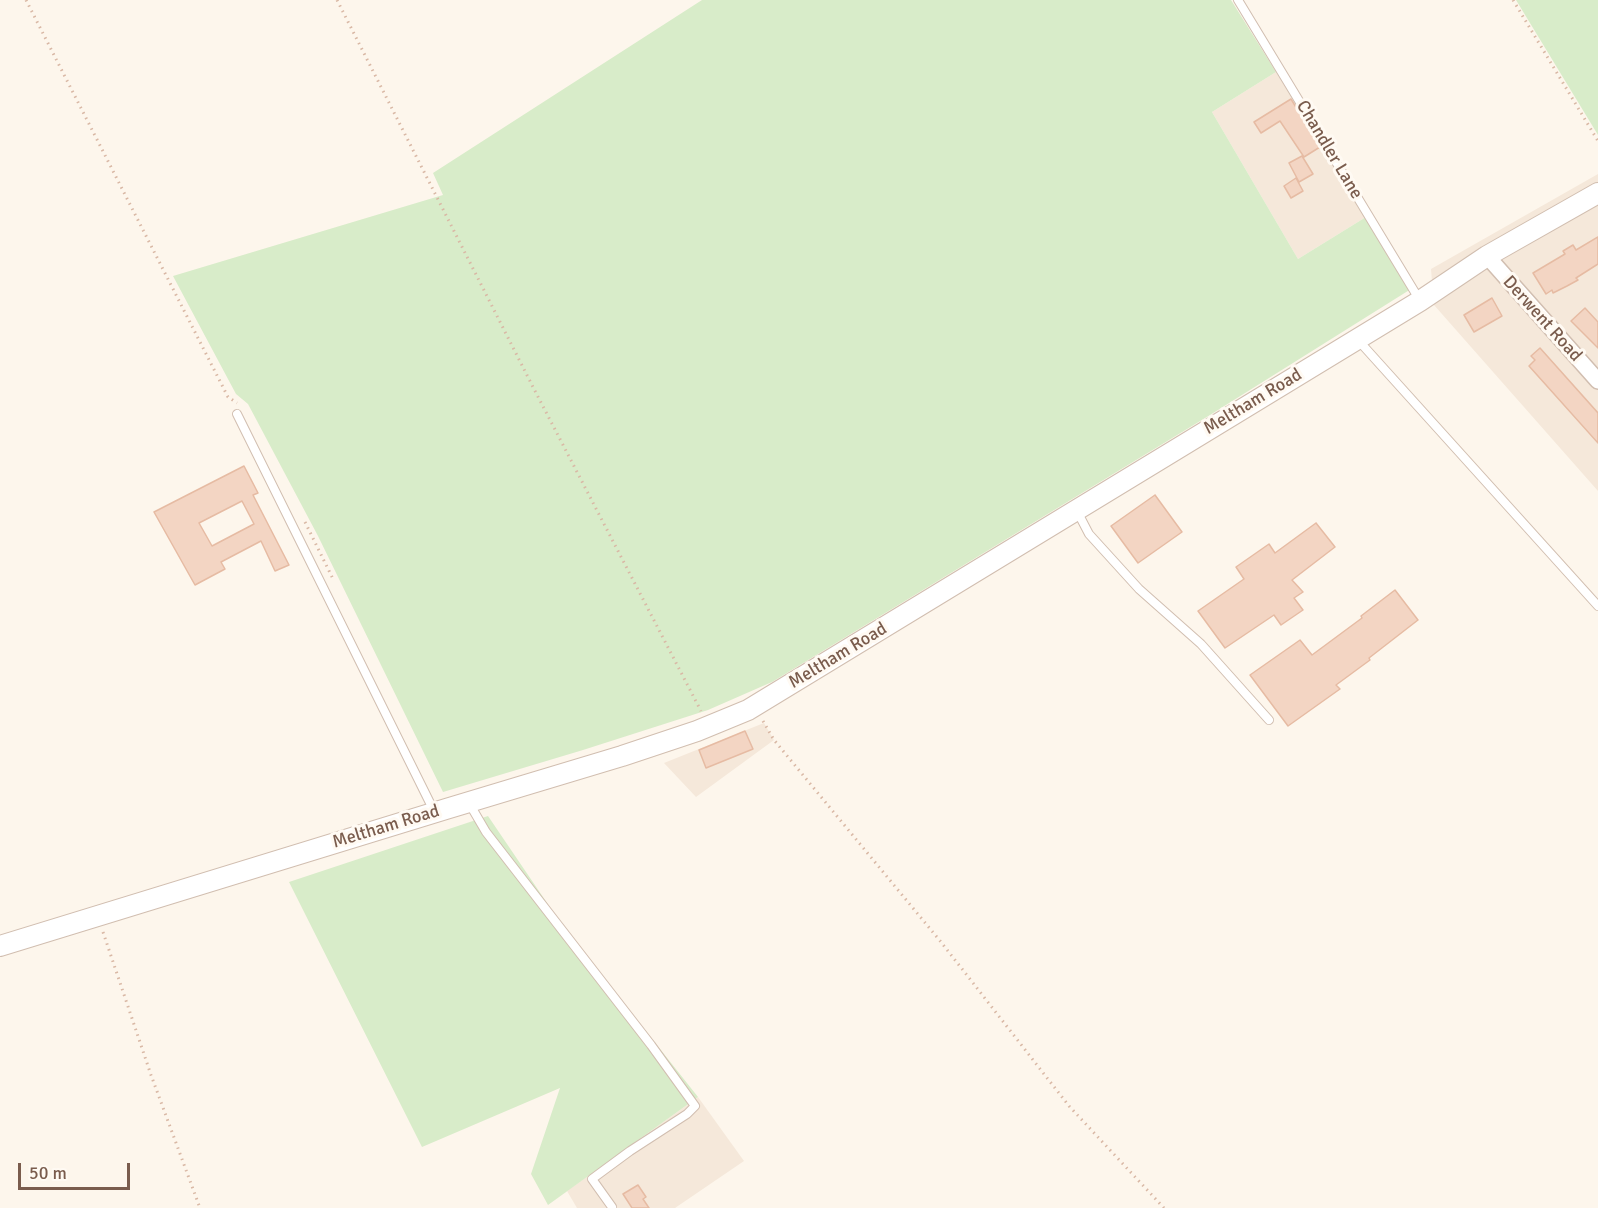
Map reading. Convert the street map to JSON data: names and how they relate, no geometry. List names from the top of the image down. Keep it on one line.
{"streets":{"street":["Derwent Road","Meltham Road"],"lane":["Chandler Lane"]},"crossings":[["Chandler Lane","Meltham Road"],["Derwent Road","Meltham Road"]],"scale_bar":"50 m"}
